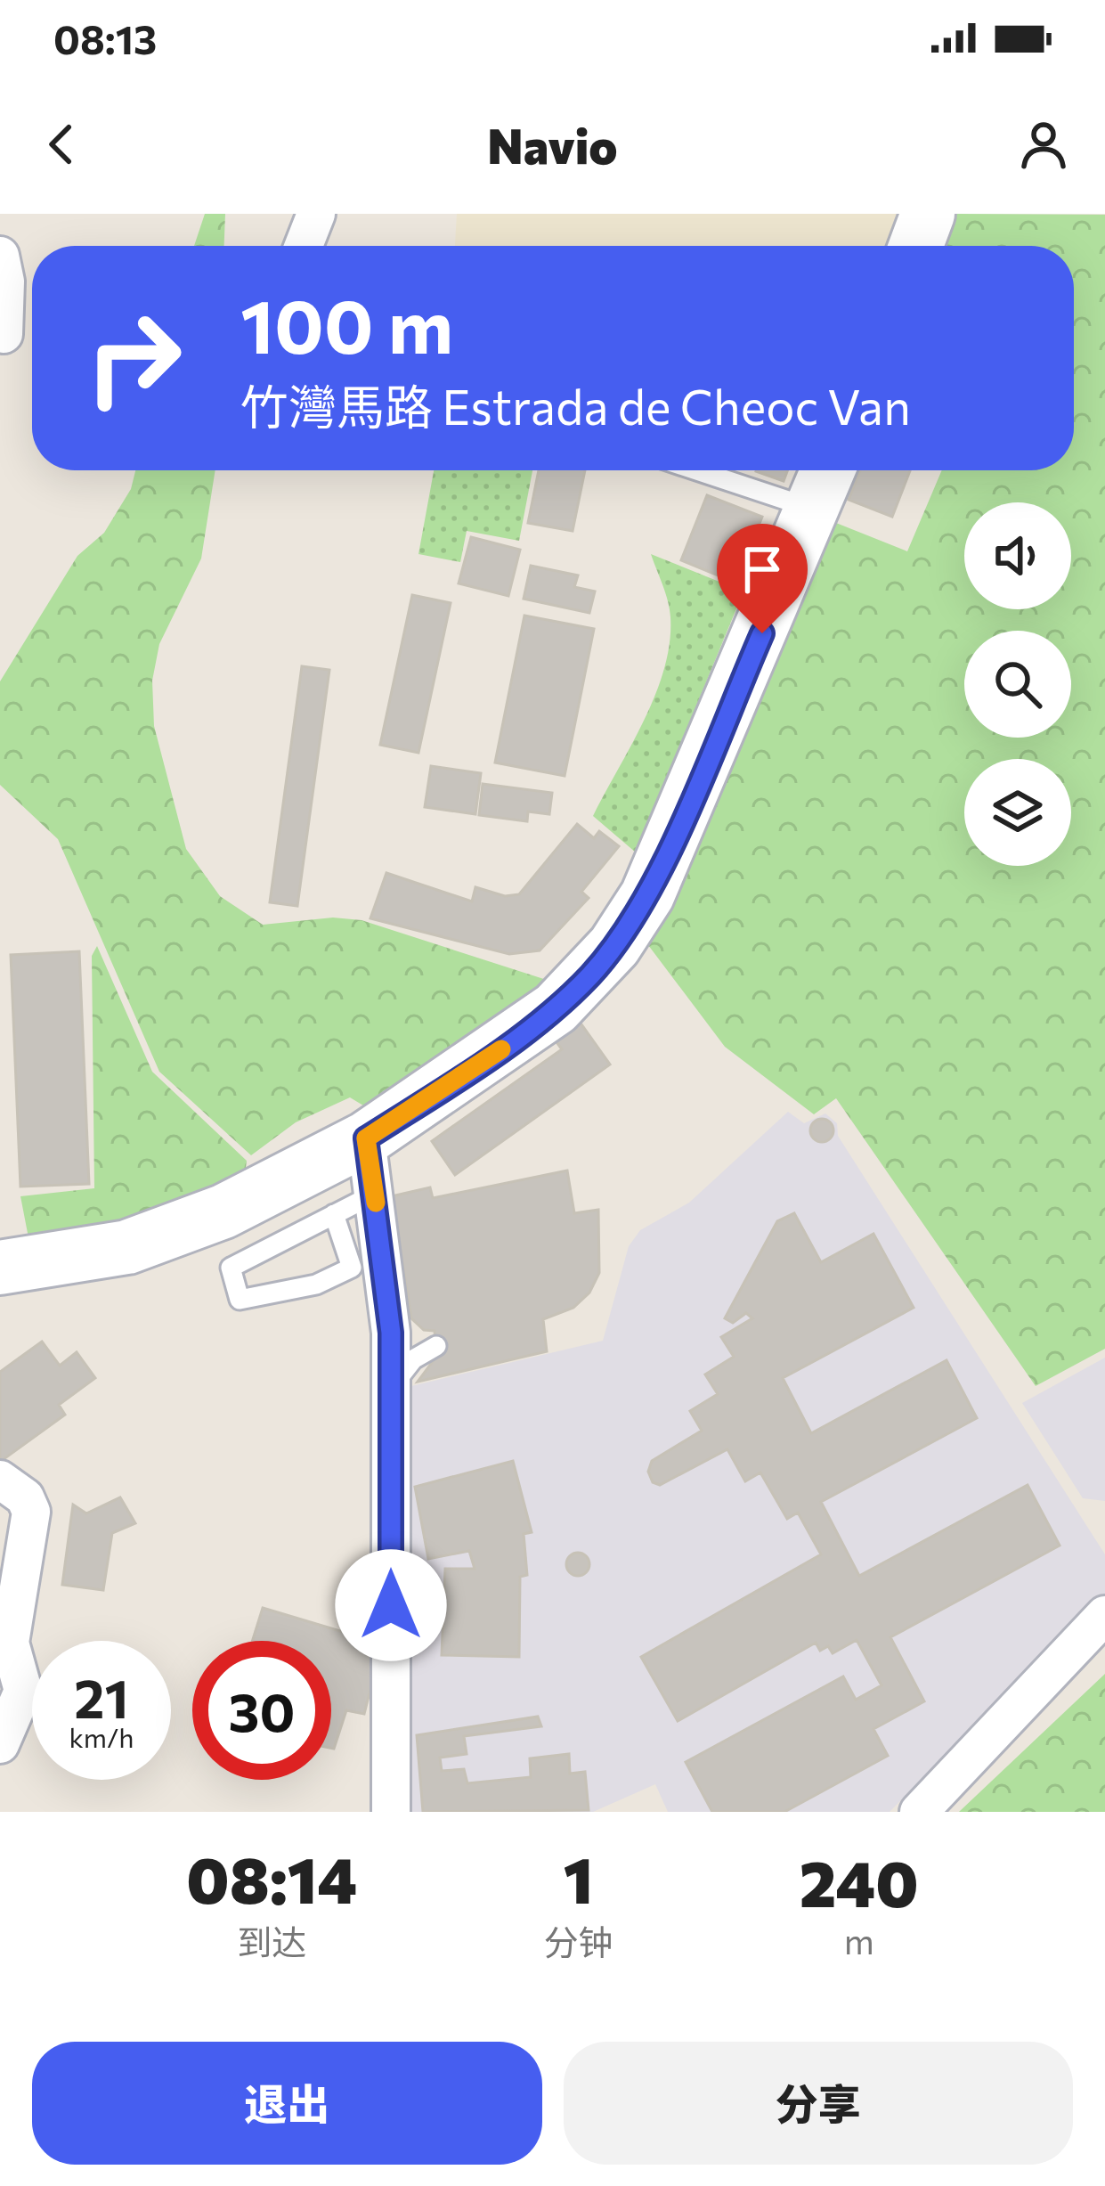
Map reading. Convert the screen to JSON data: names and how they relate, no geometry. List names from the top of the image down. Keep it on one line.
{"page":{"status":"08:13","header":"Navio","turn":["100 m","竹灣馬路 Estrada de Cheoc Van"],"speed":"21 km/h","limit":"30","eta":["08:14","到达","1","分钟","240","m"],"buttons":["退出","分享"]}}
